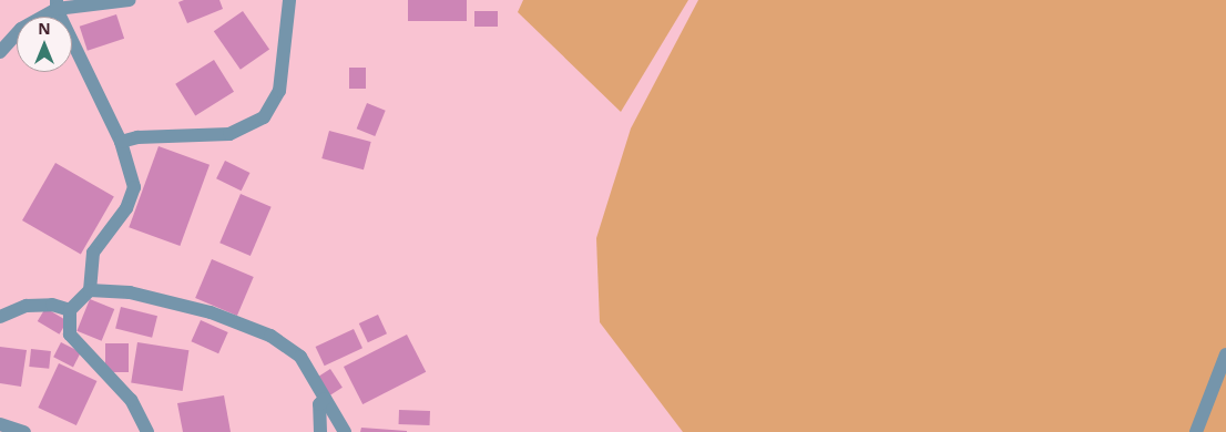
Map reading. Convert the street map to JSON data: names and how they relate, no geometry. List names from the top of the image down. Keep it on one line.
{"north":"top"}
